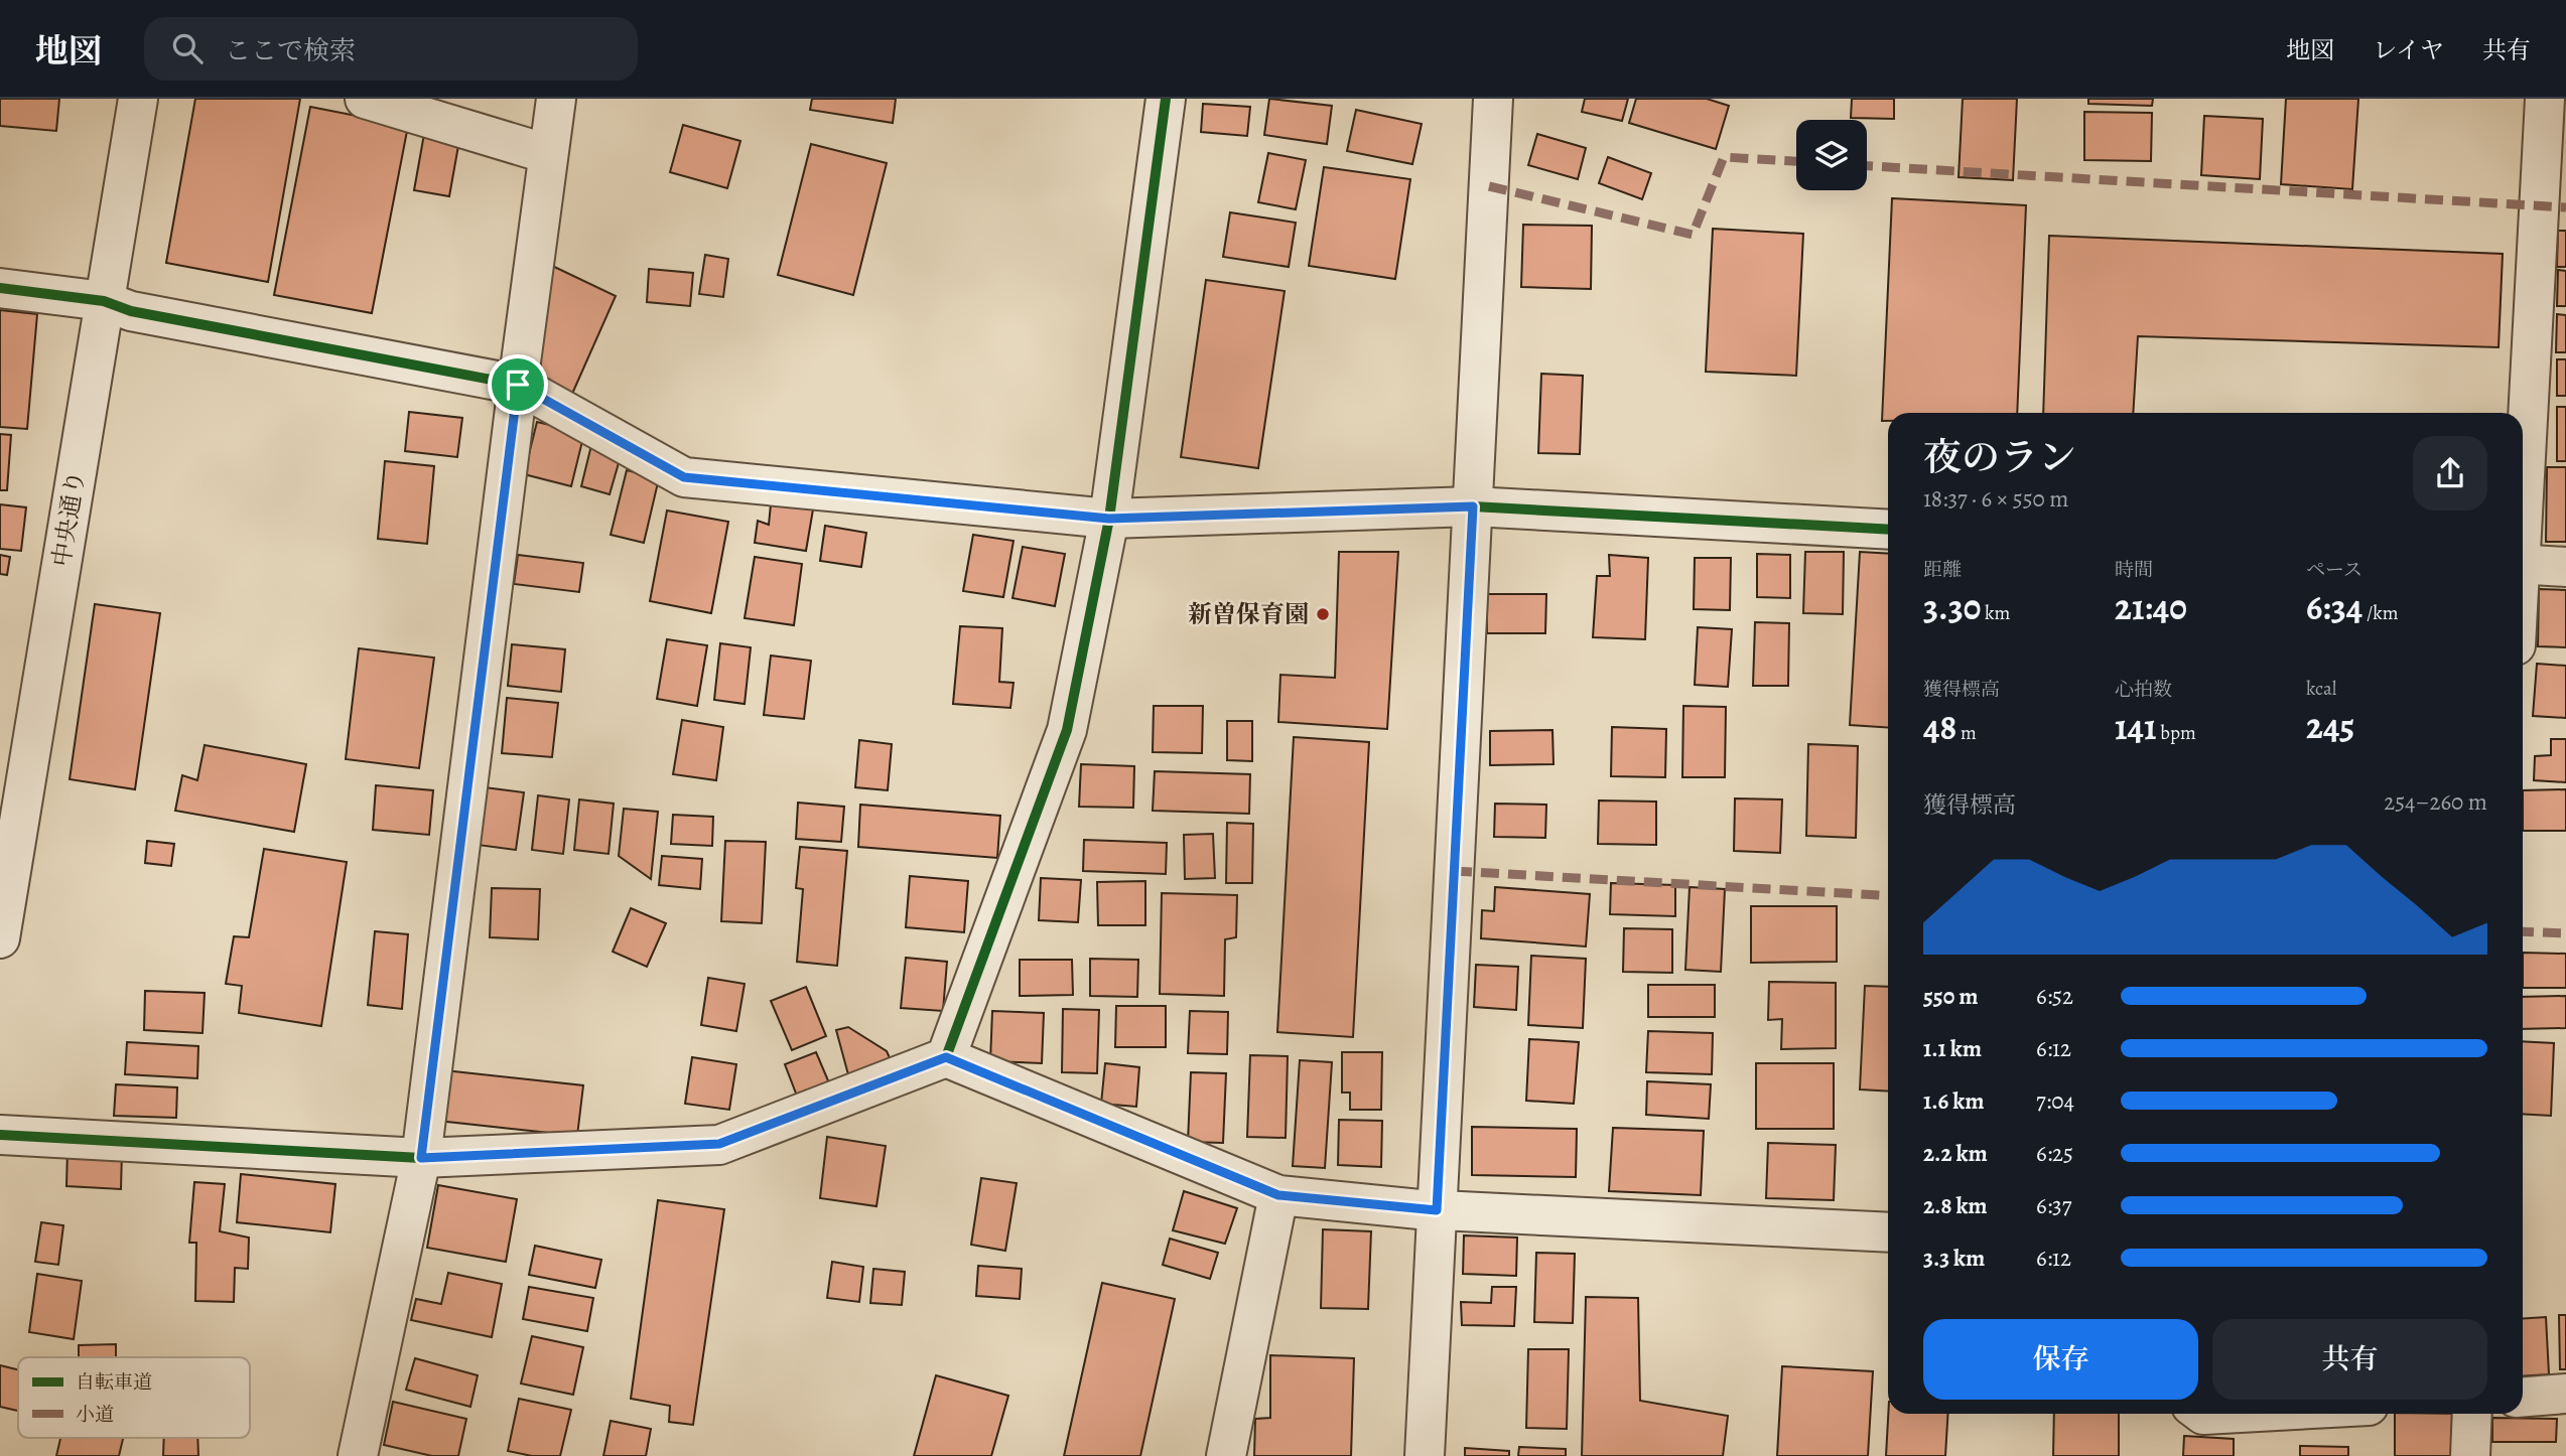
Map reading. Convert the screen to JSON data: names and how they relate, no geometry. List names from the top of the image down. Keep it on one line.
{"streets":{"street":["中央通り"]},"places":["新曽保育園"],"legend":["自転車道","小道"],"page":{"header":"地図","search":"ここで検索","nav":["地図","レイヤ","共有"],"heading":["夜のラン","18:37 · 6 × 550 m"],"stats":[["距離","3.30 km"],["時間","21:40"],["ペース","6:34 /km"],["獲得標高","48 m"],["心拍数","141 bpm"],["kcal","245"]],"chart":["獲得標高","254–260 m"],"list":[{"name":"550 m","note":"6:52"},{"name":"1.1 km","note":"6:12"},{"name":"1.6 km","note":"7:04"},{"name":"2.2 km","note":"6:25"},{"name":"2.8 km","note":"6:37"},{"name":"3.3 km","note":"6:12"}],"buttons":["保存","共有"]}}
